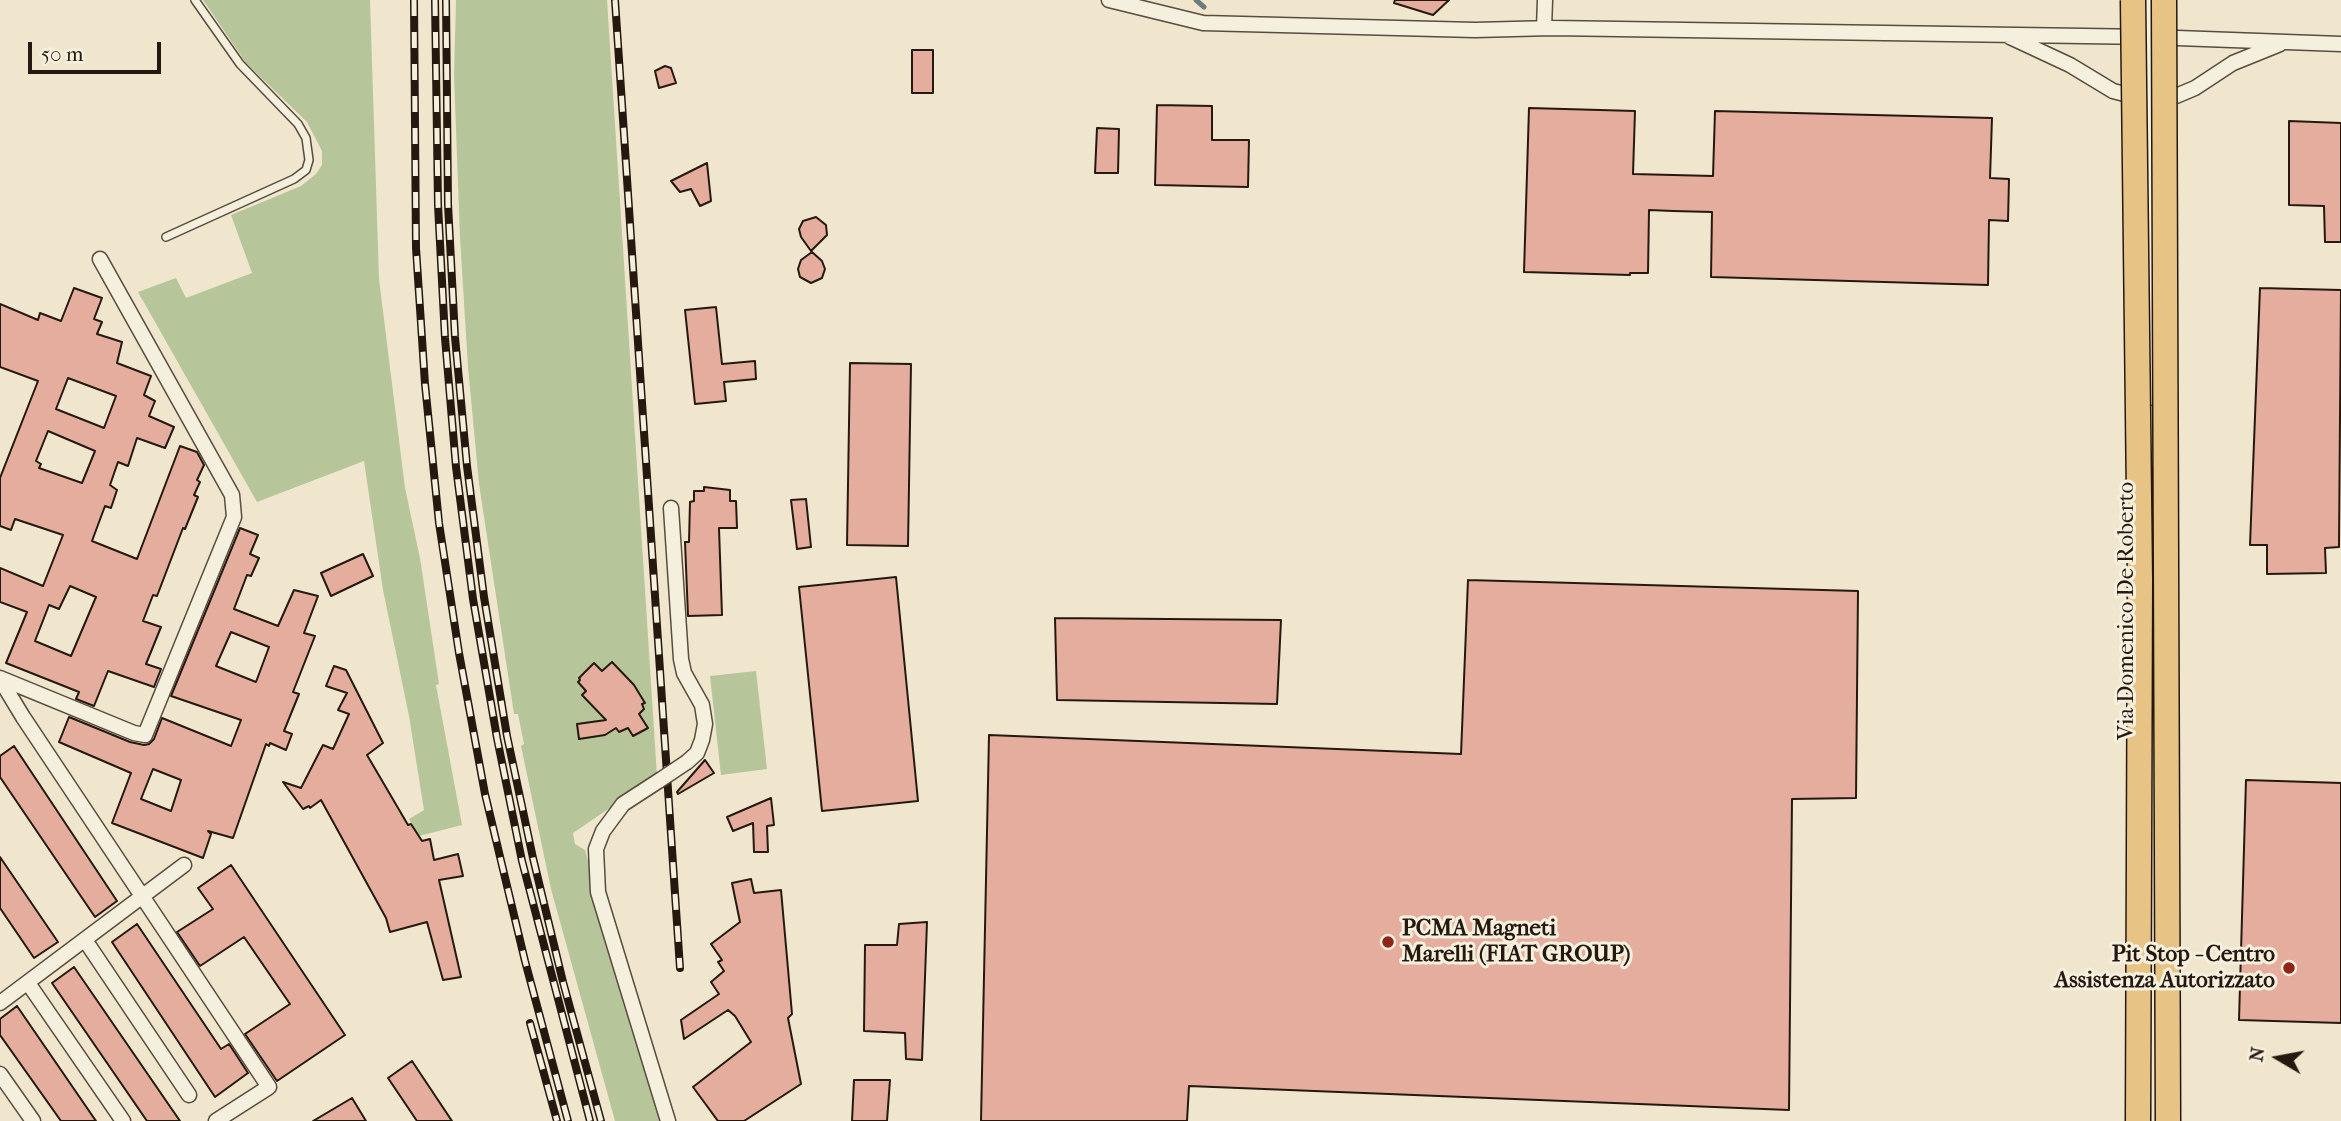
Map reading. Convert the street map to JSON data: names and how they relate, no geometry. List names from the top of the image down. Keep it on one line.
{"streets":{"street":["Via Domenico De Roberto"]},"places":["PCMA Magneti Marelli (FIAT GROUP)","Pit Stop - Centro Assistenza Autorizzato"],"scale_bar":"50 m","north":"left"}
